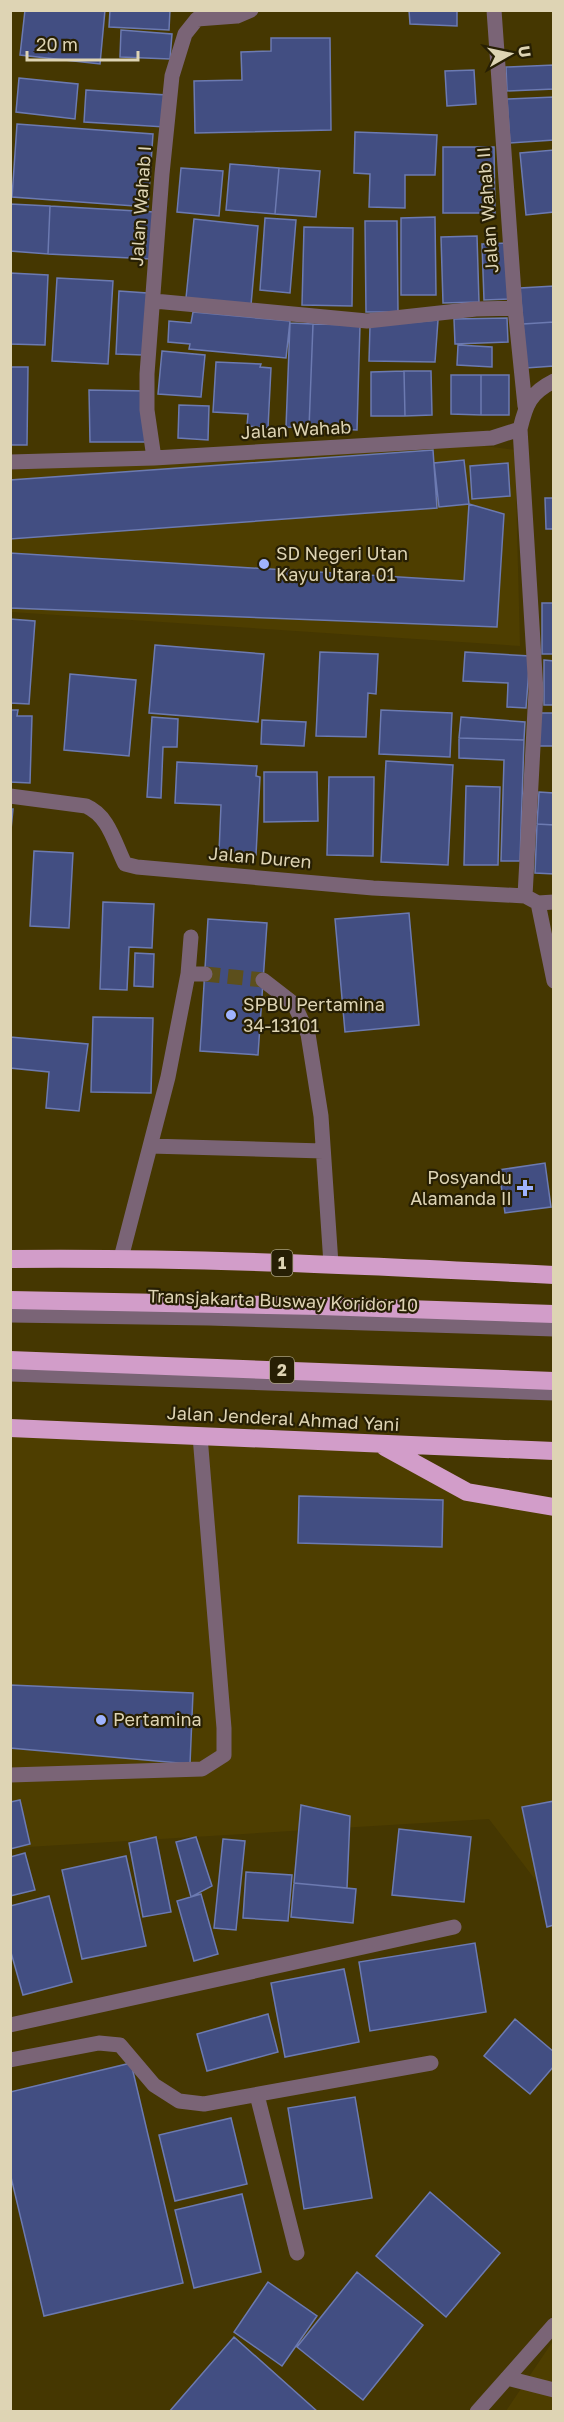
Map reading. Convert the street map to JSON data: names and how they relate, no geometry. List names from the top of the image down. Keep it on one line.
{"streets":{"highway":["1","2","Jalan Jenderal Ahmad Yani"],"street":["Jalan Wahab I","Jalan Wahab II","Jalan Wahab","Jalan Duren","Transjakarta Busway Koridor 10"]},"crossings":[["Jalan Wahab I","Jalan Wahab"]],"places":{"other":["SD Negeri Utan Kayu Utara 01","SPBU Pertamina 34-13101","Pertamina"],"health":["Posyandu Alamanda II"]},"scale_bar":"20 m","north":"right"}
